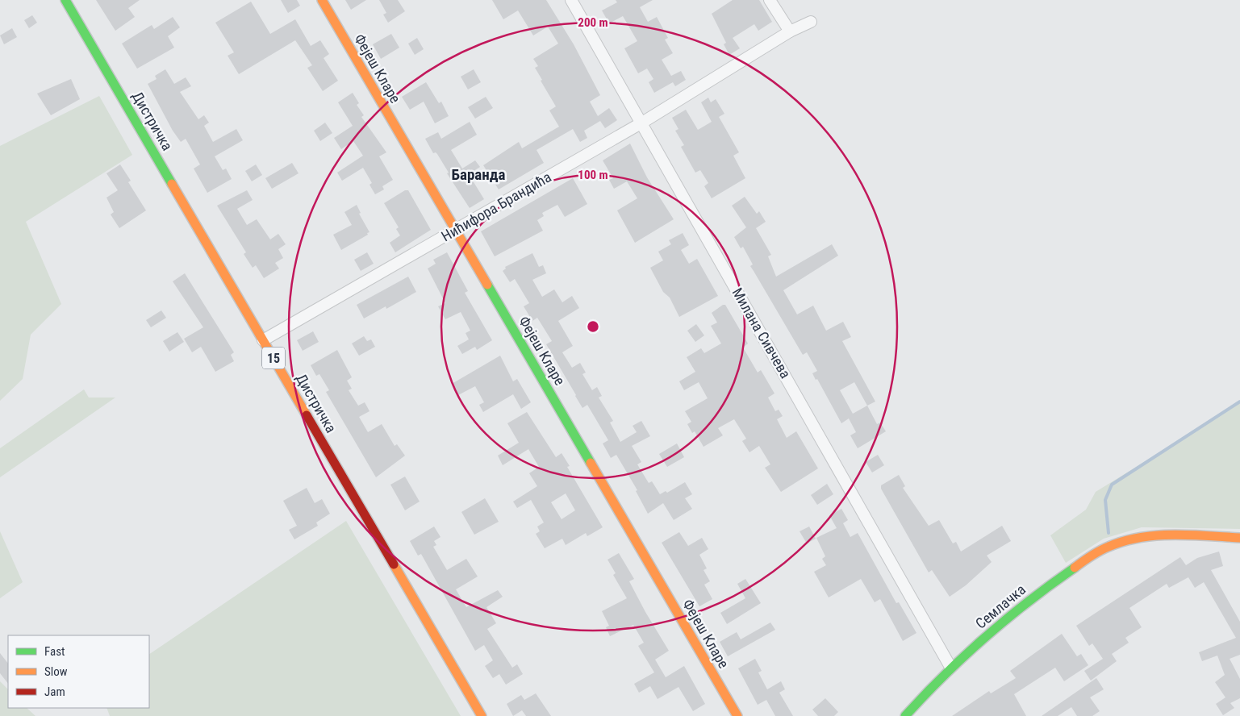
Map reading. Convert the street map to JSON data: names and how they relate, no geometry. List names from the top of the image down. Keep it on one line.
{"streets":{"main road":["Фејеш Кларе","Дистричка","15","Семлачка"],"street":["Нићифора Брандића","Милана Сивчева"]},"crossings":[["Фејеш Кларе","Нићифора Брандића"],["Дистричка","Нићифора Брандића"],["Нићифора Брандића","Милана Сивчева"],["Милана Сивчева","Семлачка"]],"districts":["Баранда"],"legend":["Fast","Slow","Jam"],"rings":["200 m","100 m"]}
